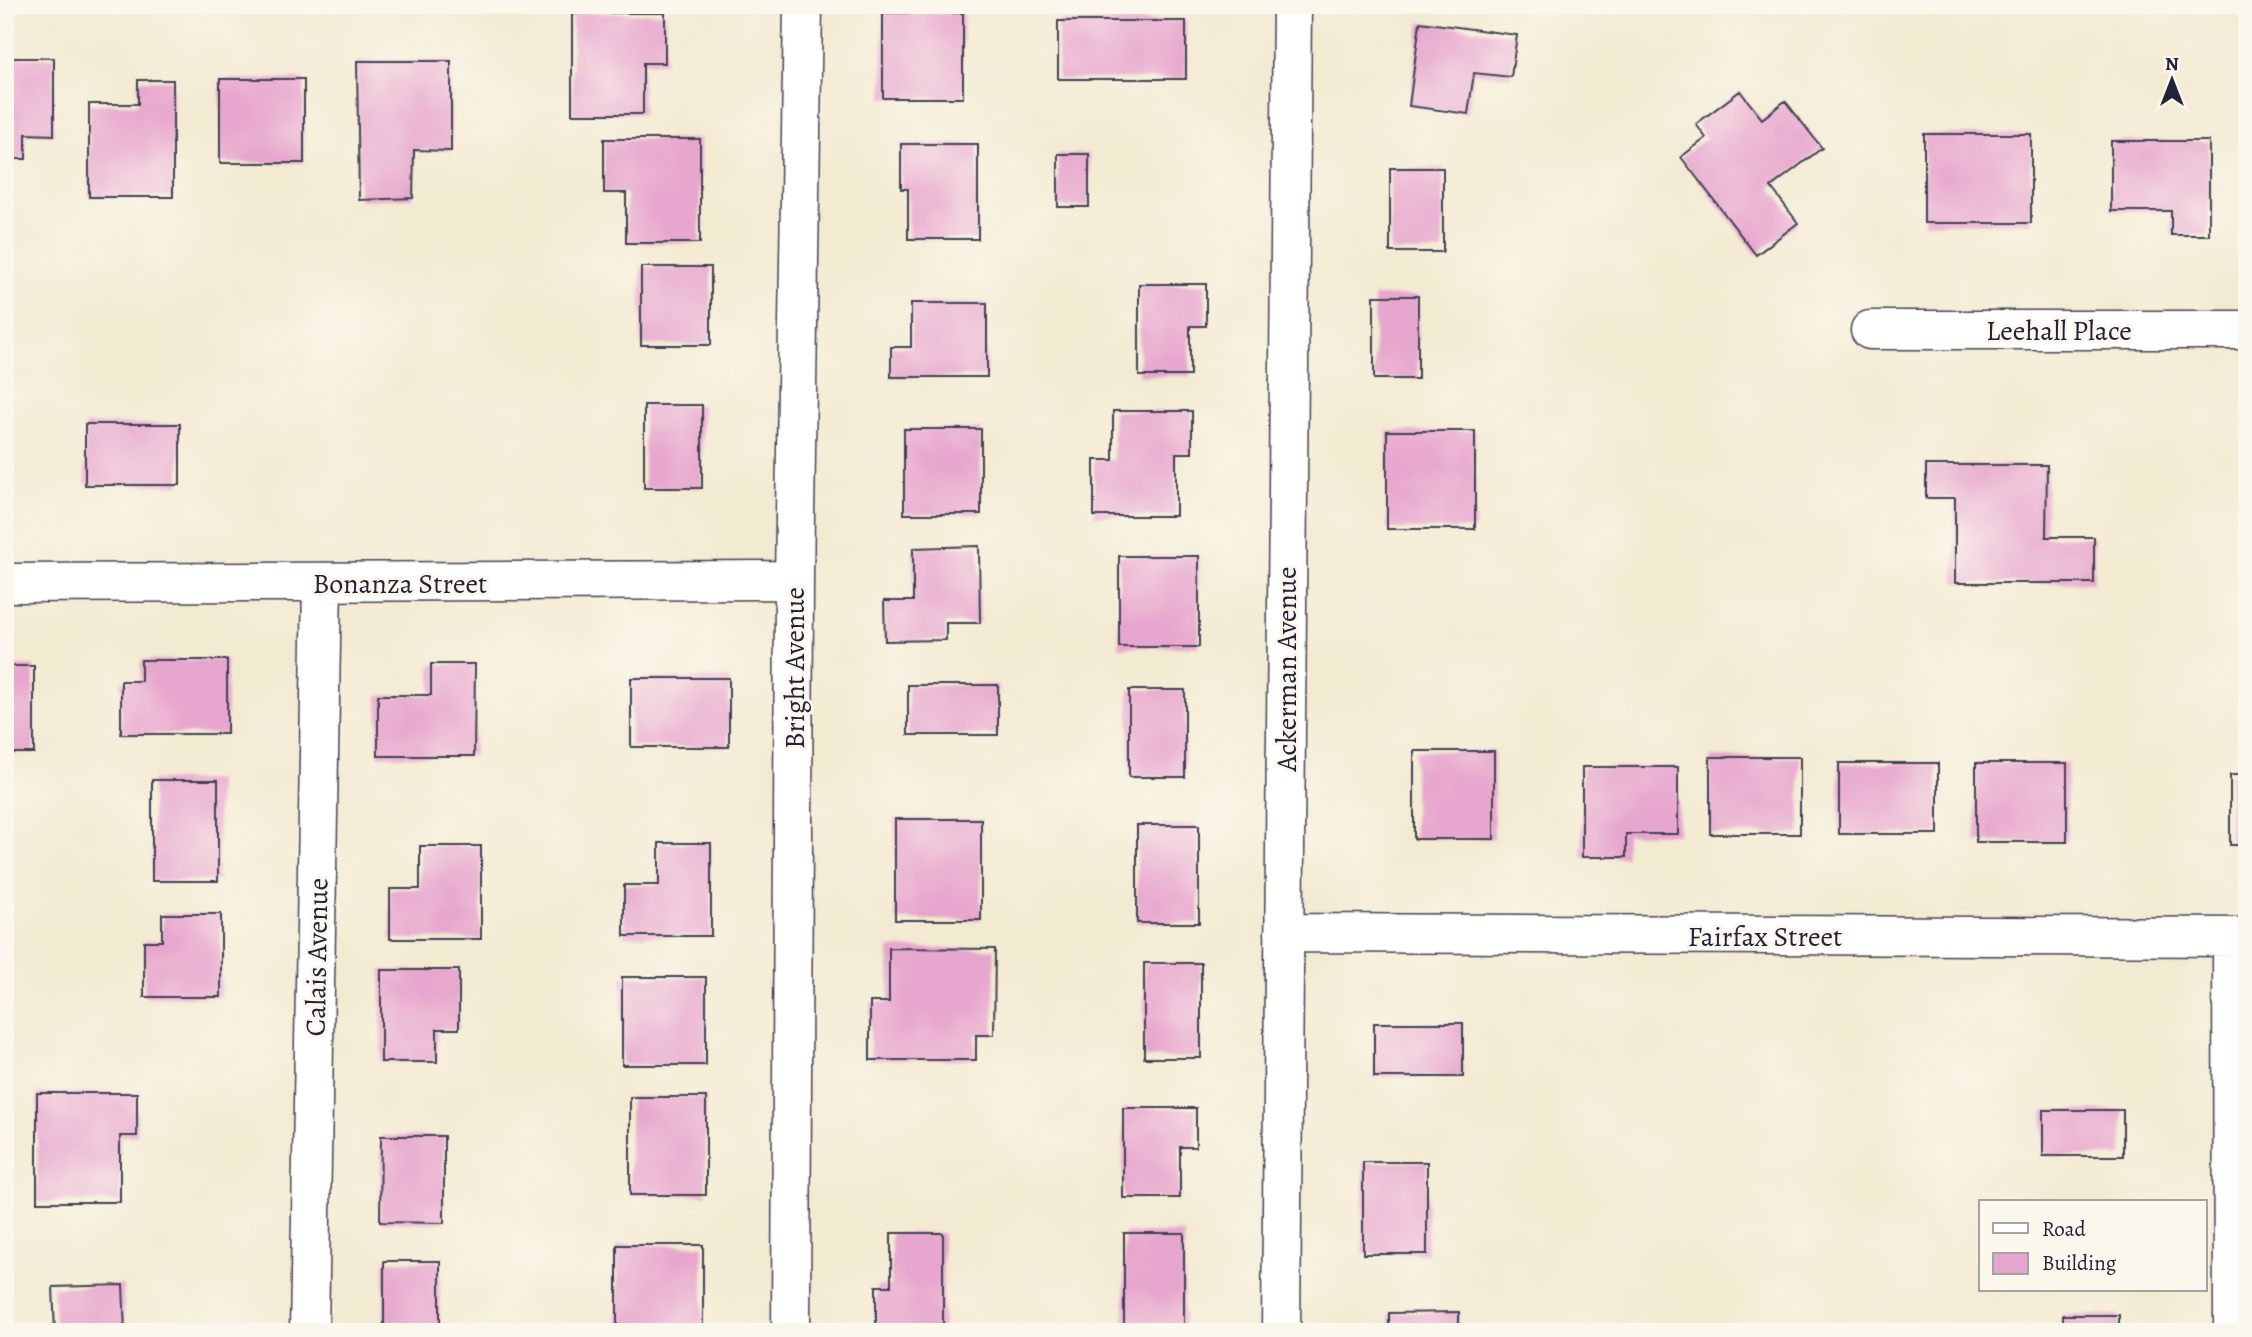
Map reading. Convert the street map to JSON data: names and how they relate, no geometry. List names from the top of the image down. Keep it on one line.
{"streets":{"street":["Leehall Place","Bonanza Street","Bright Avenue","Ackerman Avenue","Fairfax Street","Calais Avenue"]},"crossings":[["Bonanza Street","Bright Avenue"],["Bonanza Street","Calais Avenue"],["Ackerman Avenue","Fairfax Street"]],"legend":["Road","Building"],"north":"top"}
